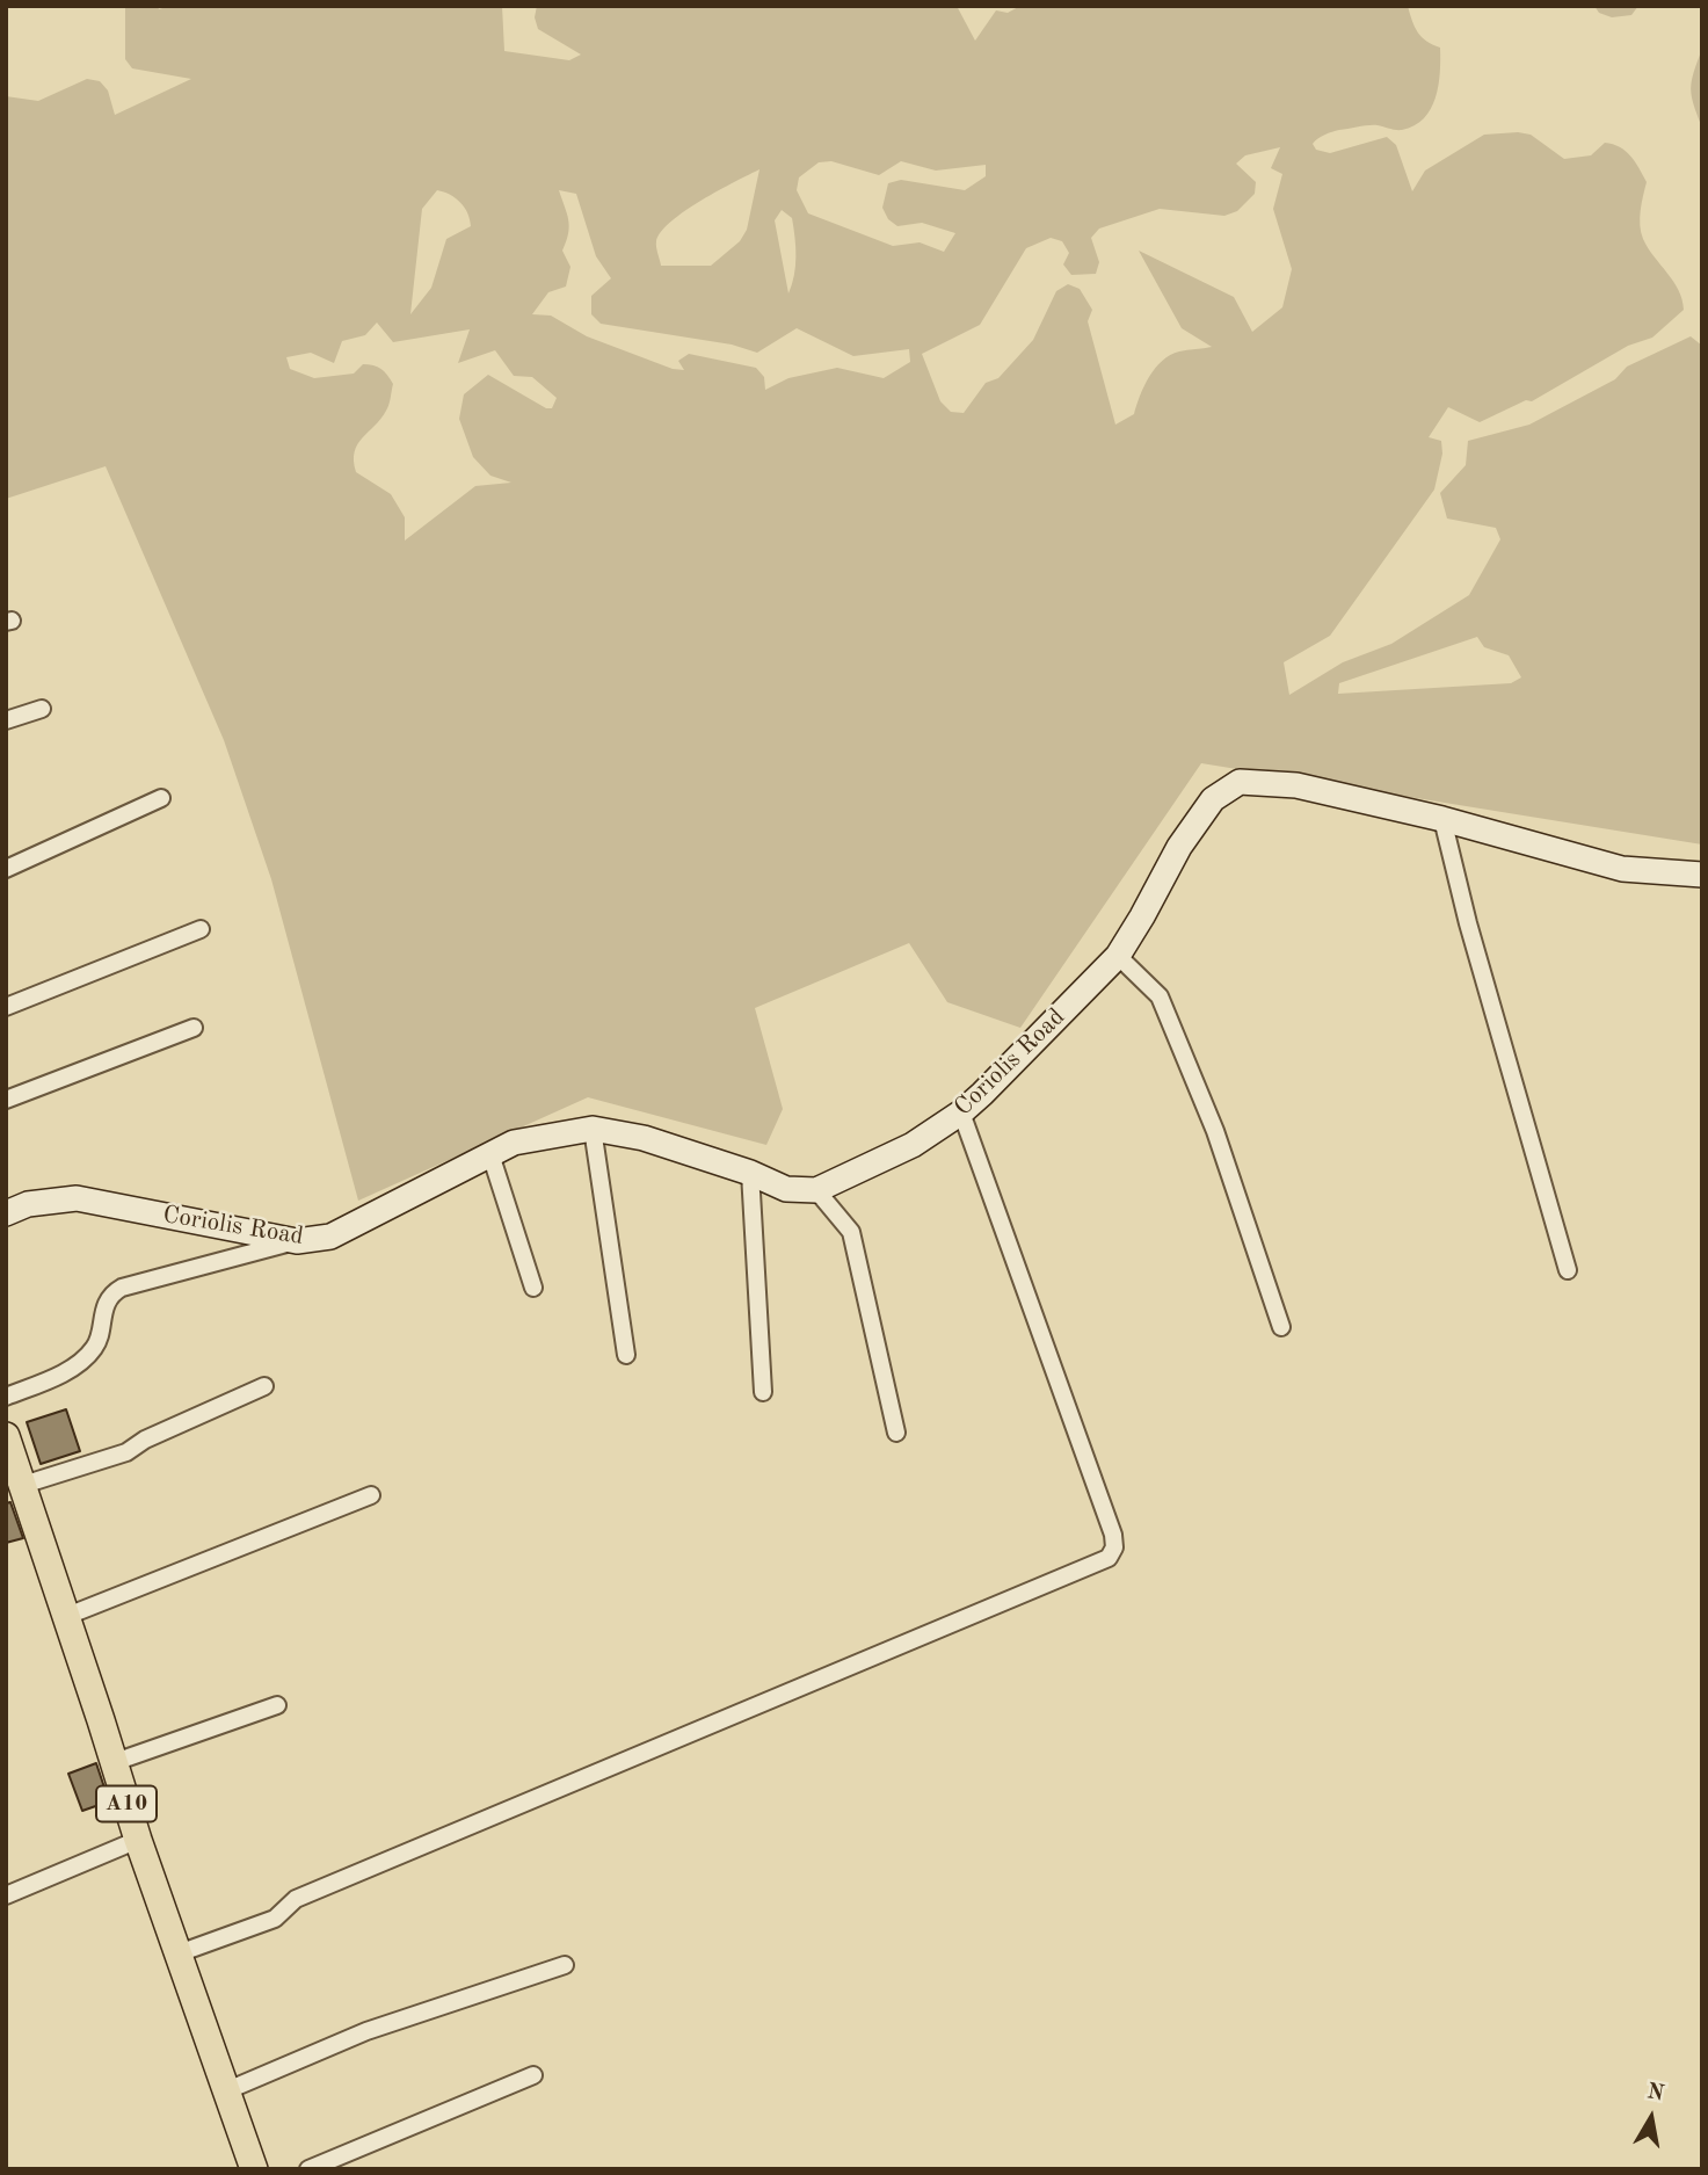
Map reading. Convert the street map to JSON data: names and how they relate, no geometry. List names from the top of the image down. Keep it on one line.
{"streets":{"main road":["Coriolis Road","A10"]},"north":"top"}
